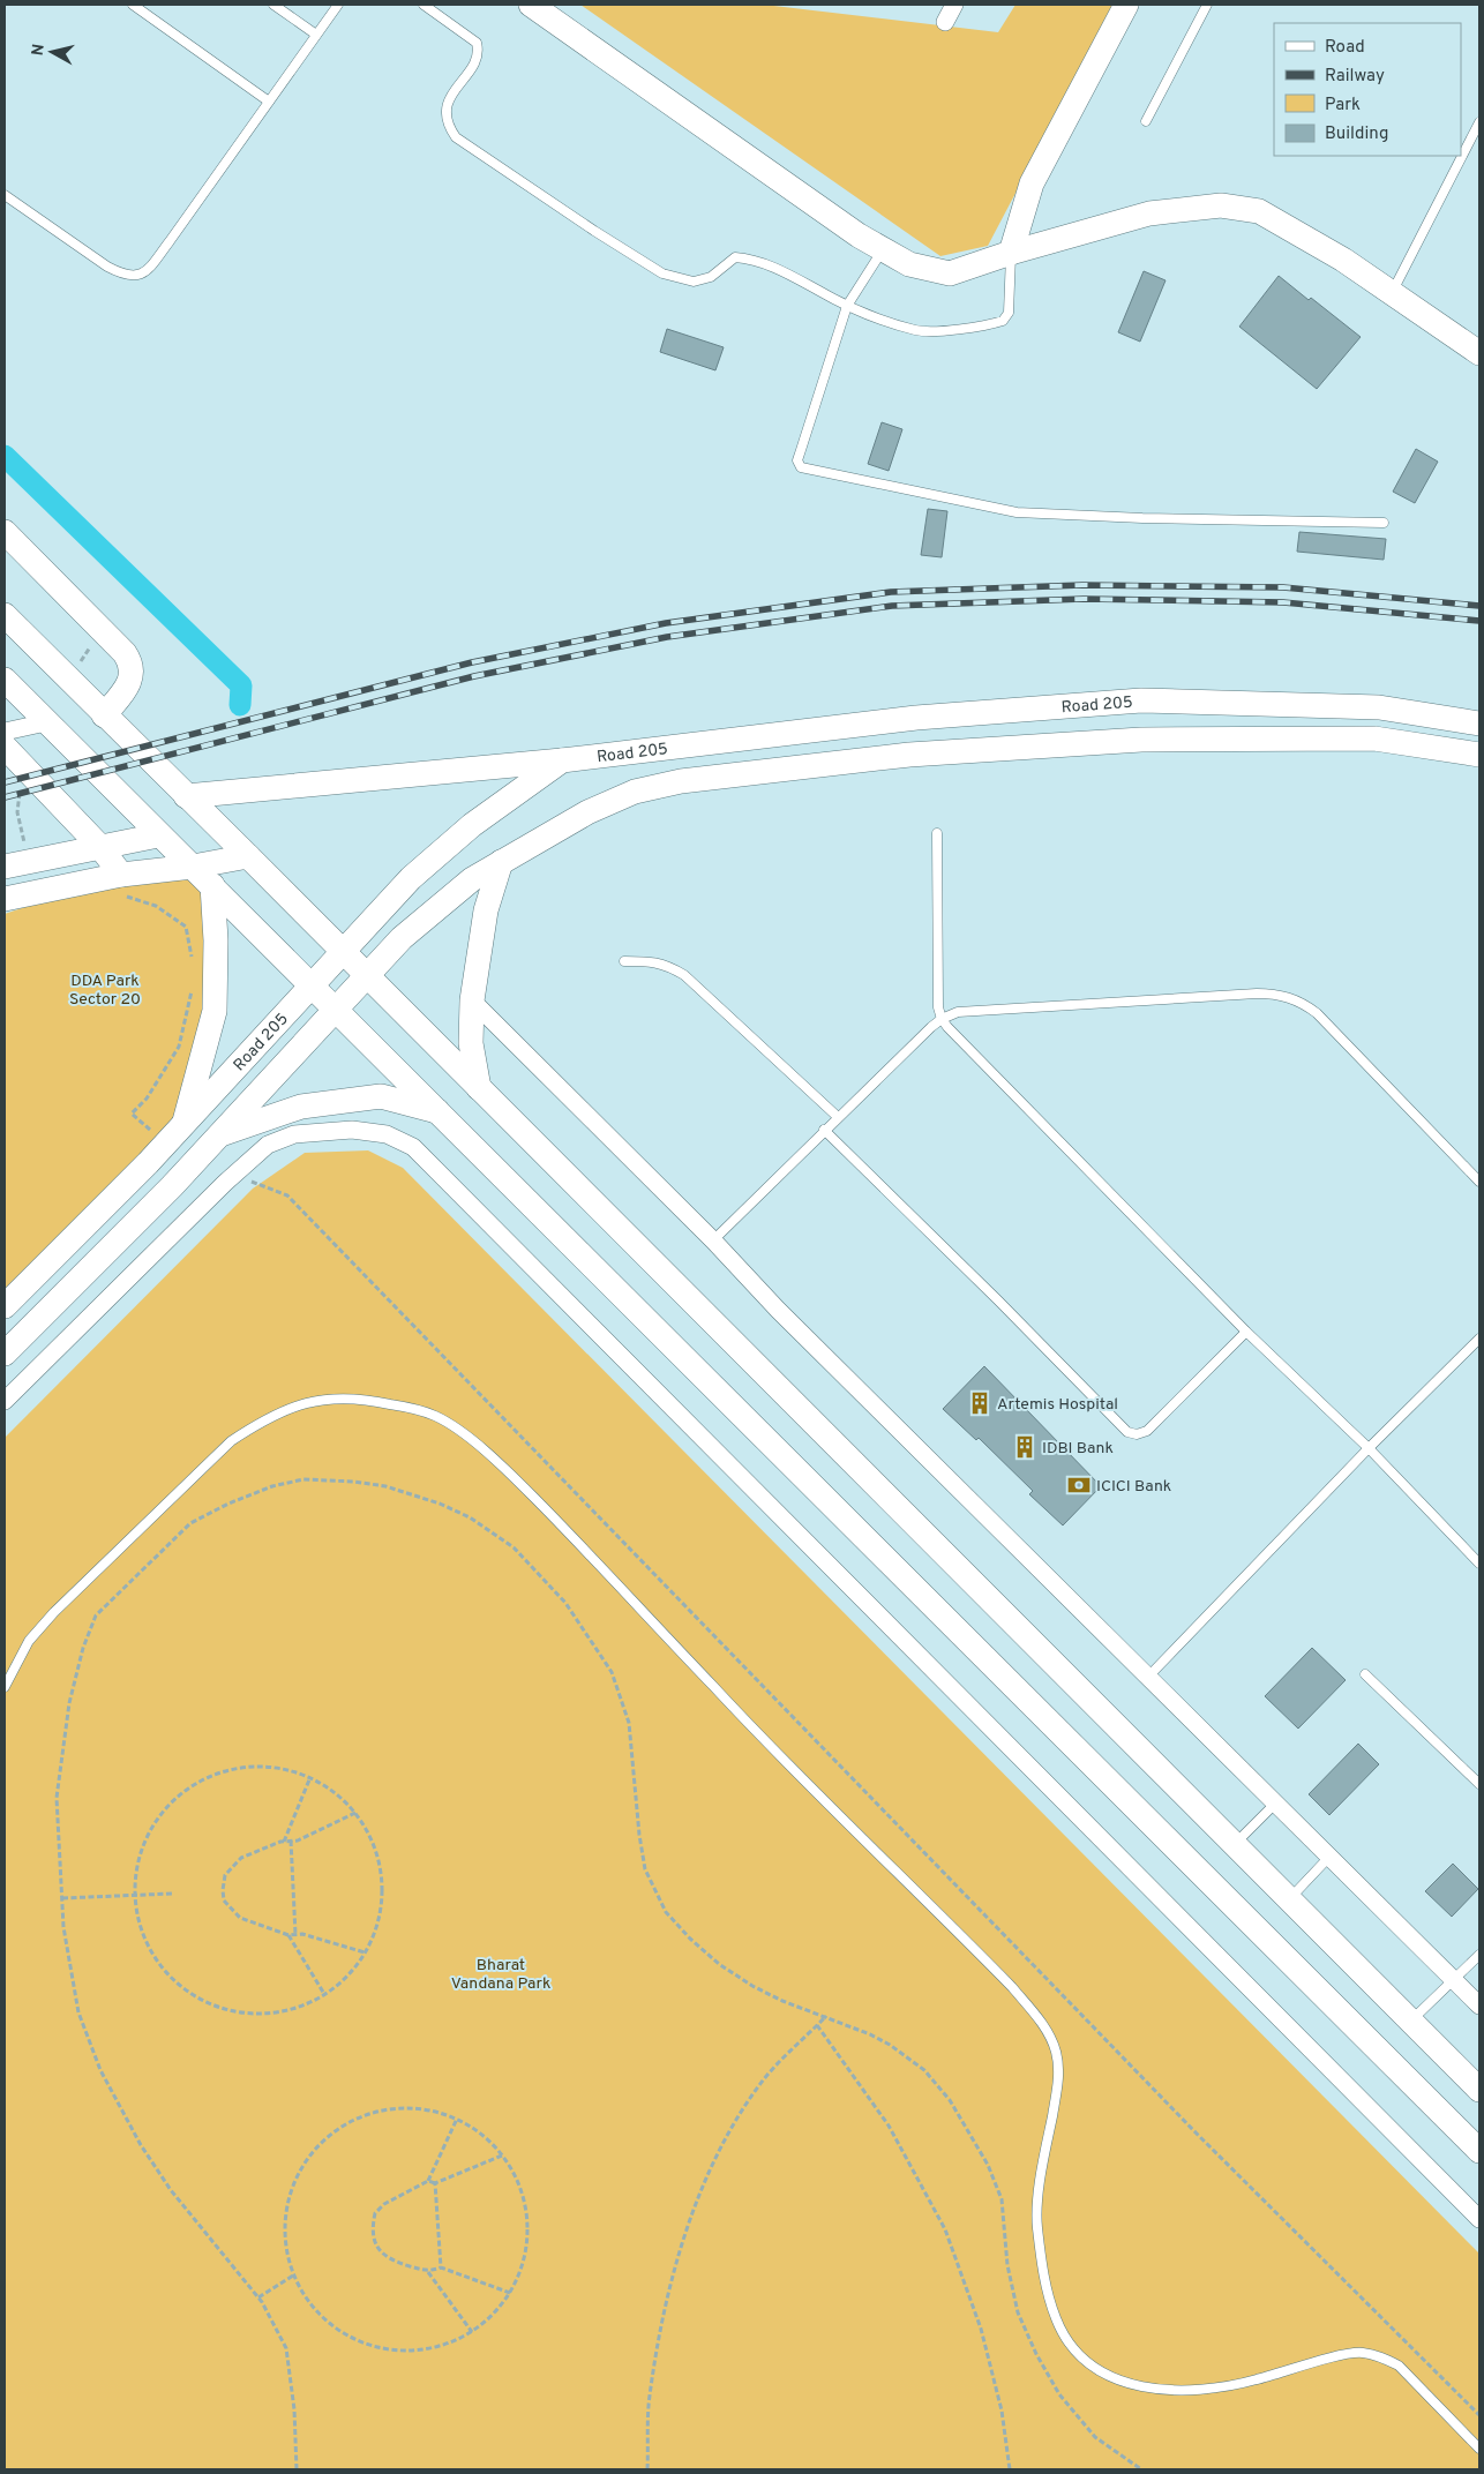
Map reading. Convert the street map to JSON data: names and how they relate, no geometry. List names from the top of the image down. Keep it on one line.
{"streets":{"main road":["Road 205"]},"parks":["DDA Park Sector 20","Bharat Vandana Park"],"places":{"building":["Artemis Hospital","IDBI Bank"],"bank":["ICICI Bank"]},"legend":["Road","Railway","Park","Building"],"north":"left"}
